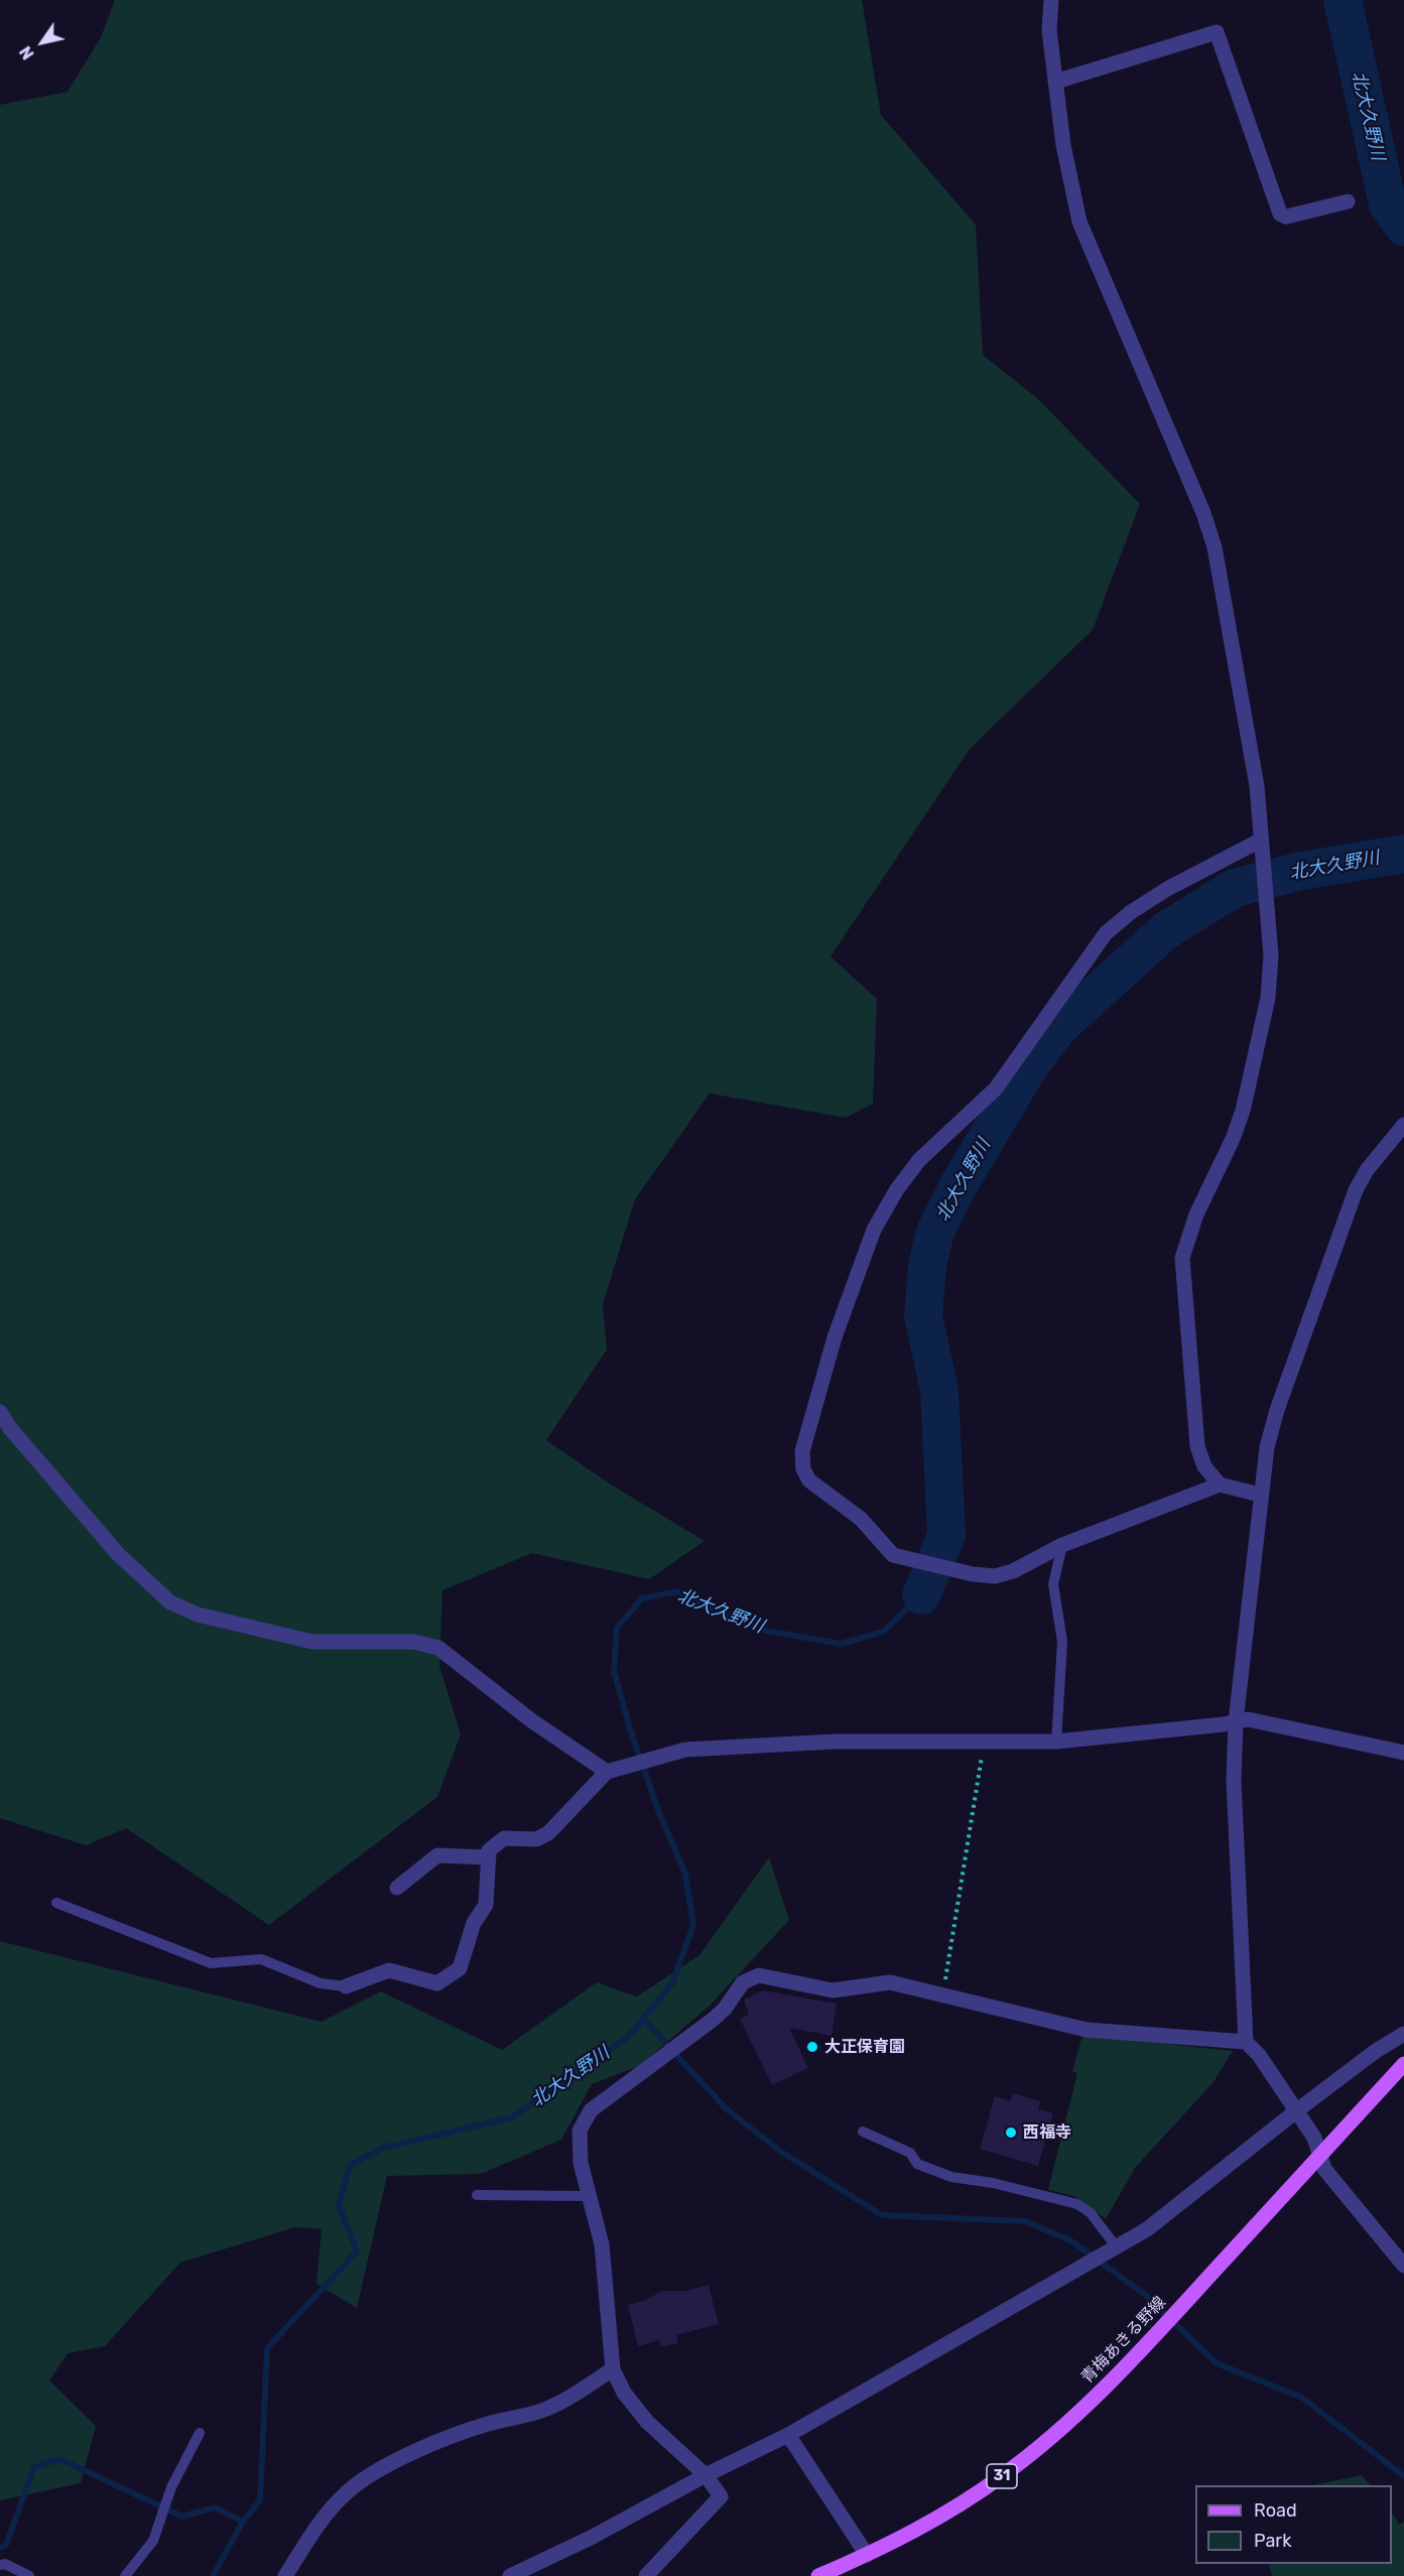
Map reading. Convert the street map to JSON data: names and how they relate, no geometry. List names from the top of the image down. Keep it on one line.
{"streets":{"main road":["青梅あきる野線","31"]},"water":["北大久野川"],"places":["大正保育園","西福寺"],"legend":["Road","Park"],"north":"bottom left"}
